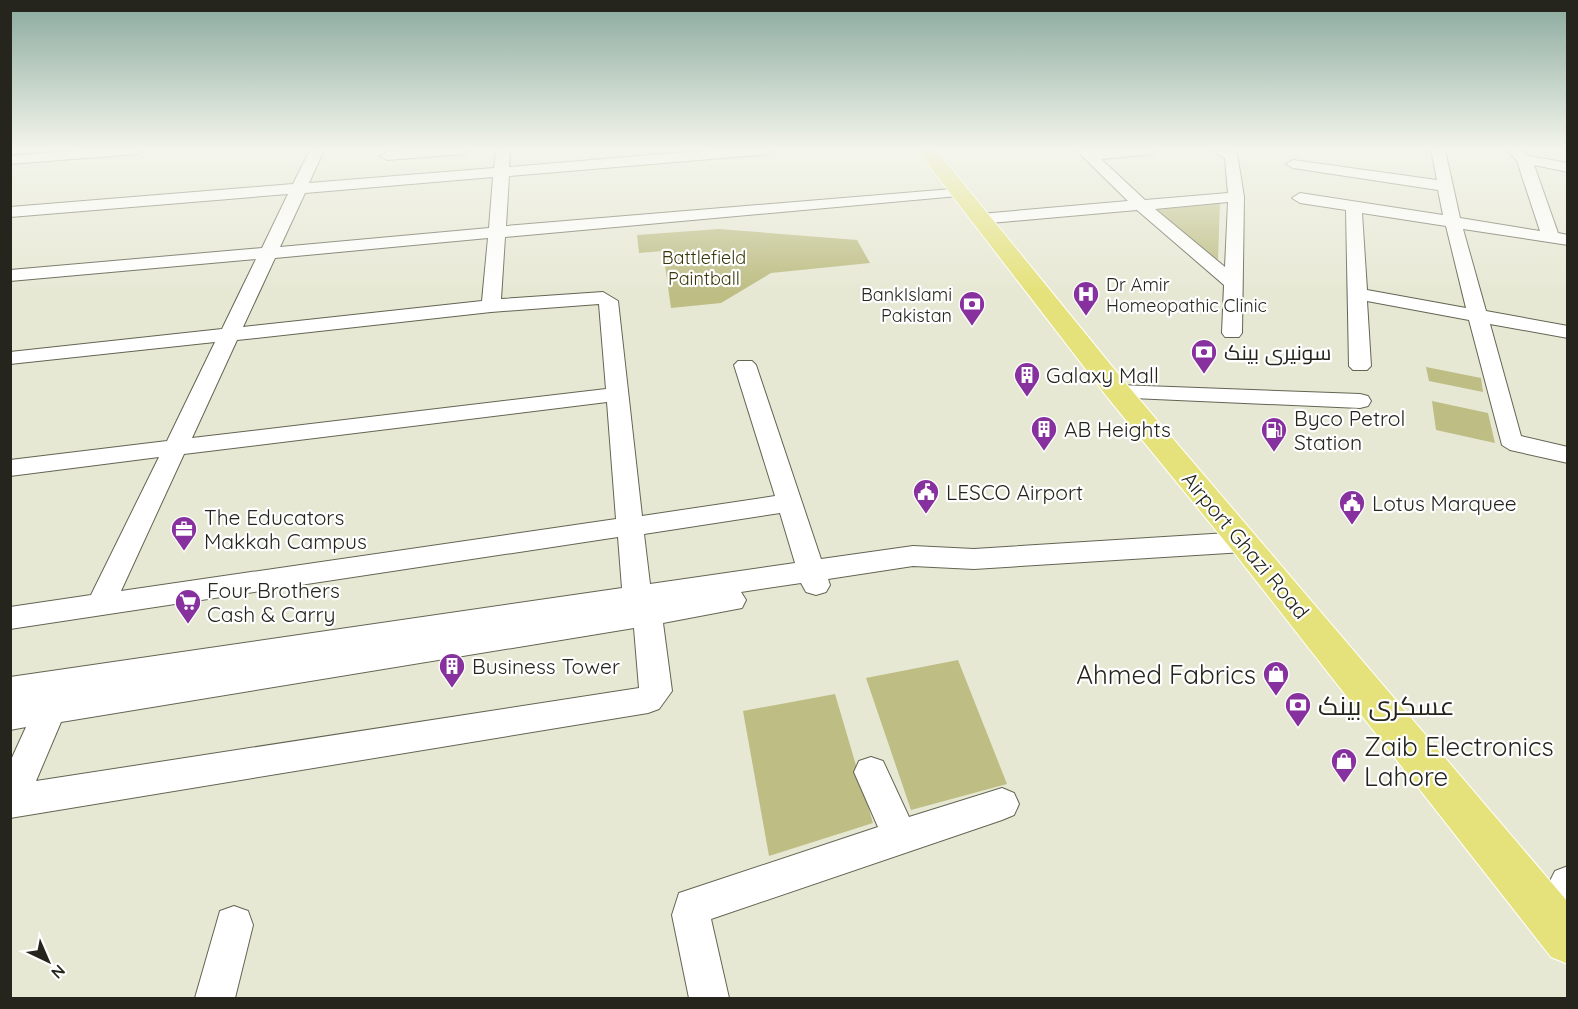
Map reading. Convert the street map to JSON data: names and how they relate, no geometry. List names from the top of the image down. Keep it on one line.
{"streets":{"main road":["Airport Ghazi Road"]},"parks":["Battlefield Paintball"],"places":{"hospital":["Dr Amir Homeopathic Clinic"],"bank":["BankIslami Pakistan","سونیری بینک","عسکری بینک"],"building":["Galaxy Mall","AB Heights","Business Tower"],"fuel station":["Byco Petrol Station"],"public building":["LESCO Airport","Lotus Marquee"],"office":["The Educators Makkah Campus"],"supermarket":["Four Brothers Cash & Carry"],"shop":["Ahmed Fabrics","Zaib Electronics Lahore"]},"north":"bottom right"}
